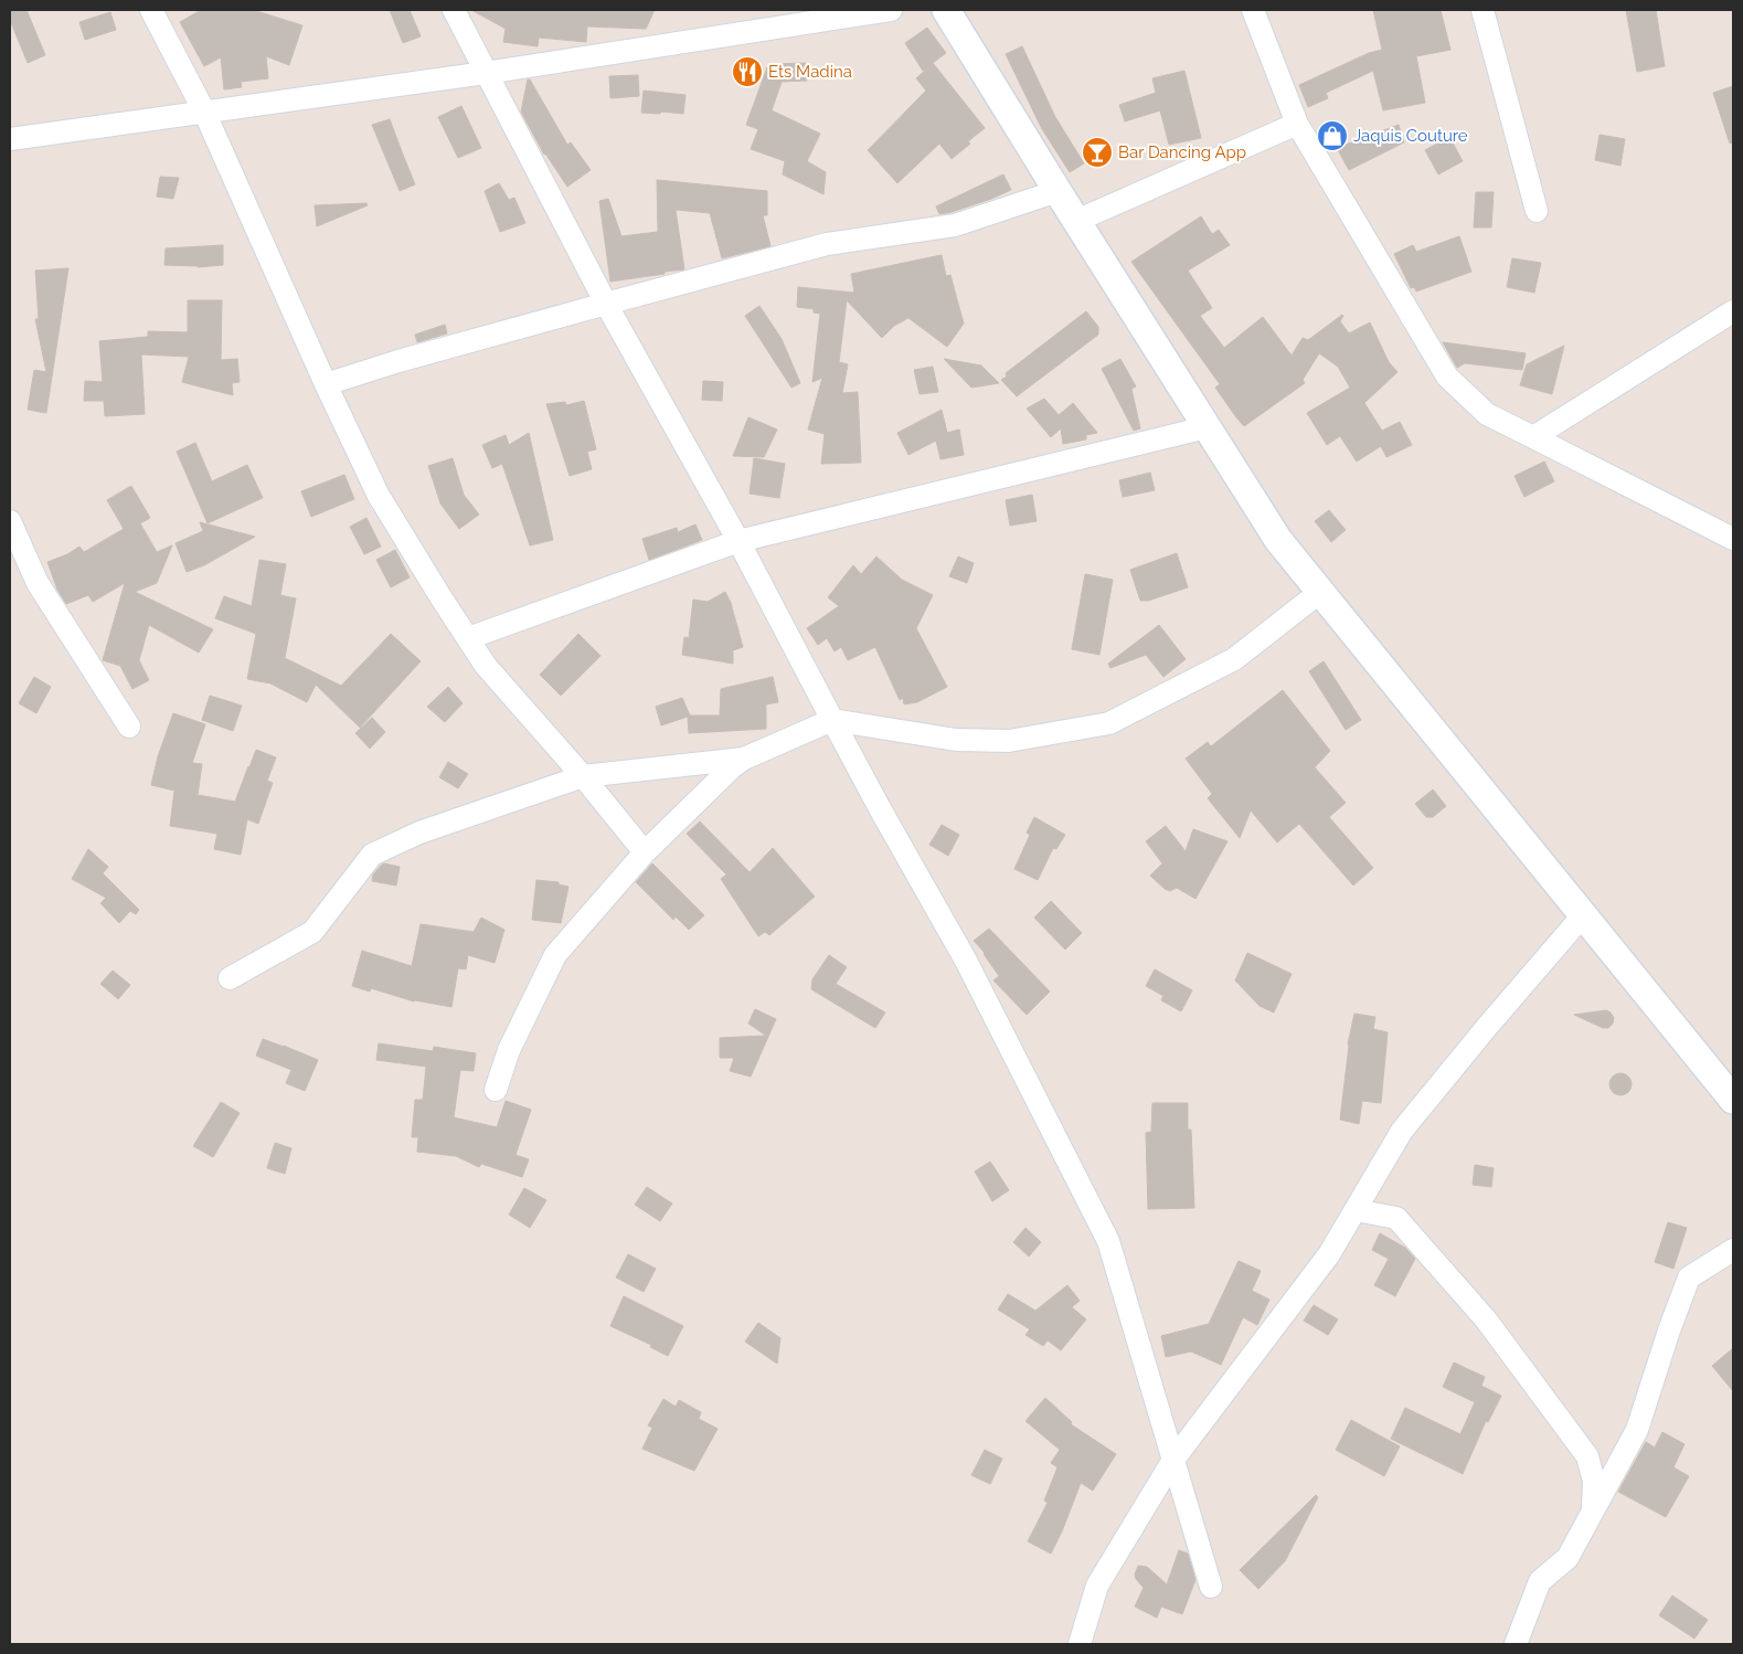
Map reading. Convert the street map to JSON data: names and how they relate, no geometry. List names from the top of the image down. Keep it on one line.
{"places":{"restaurant":["Ets Madina"],"shop":["Jaquis Couture"],"bar":["Bar Dancing App"]}}
